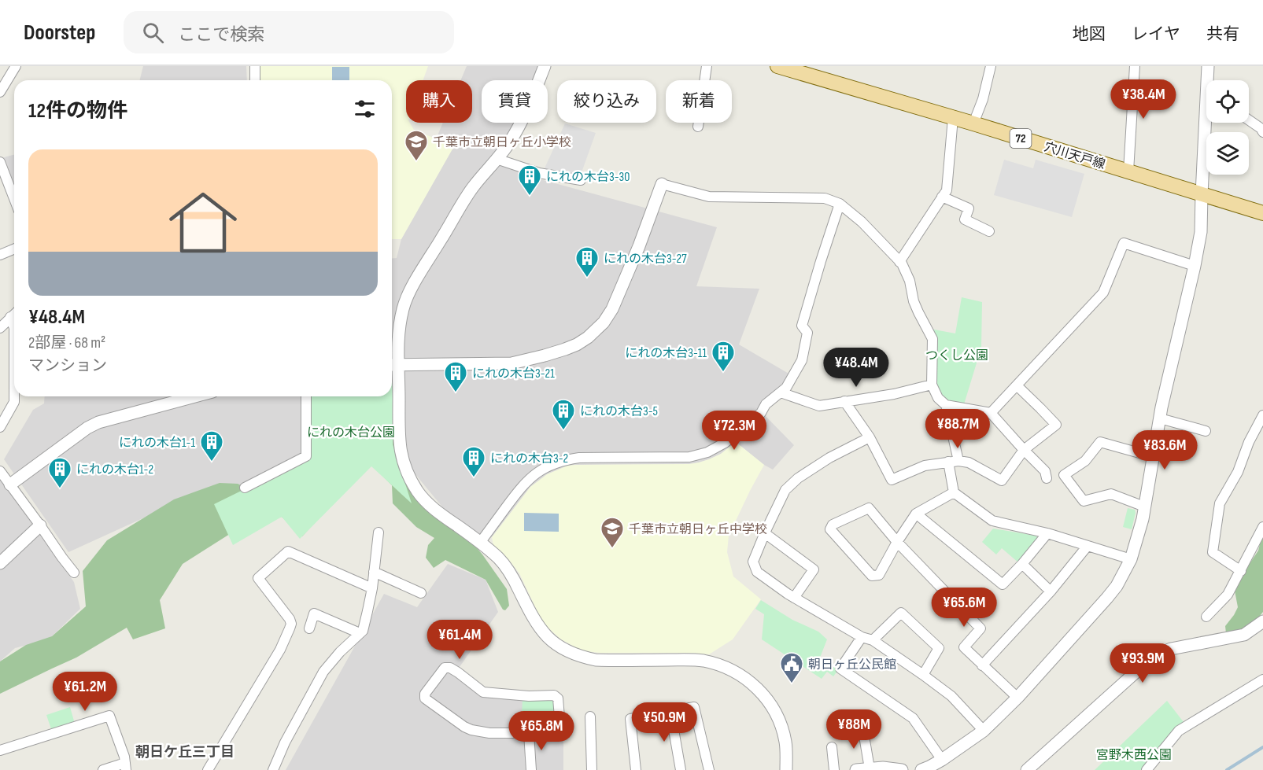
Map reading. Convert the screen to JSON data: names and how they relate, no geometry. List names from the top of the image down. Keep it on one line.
{"streets":{"main road":["72","穴川天戸線"]},"districts":["朝日ケ丘三丁目"],"parks":["つくし公園","にれの木台公園","宮野木西公園"],"places":{"school or university":["千葉市立朝日ヶ丘小学校","千葉市立朝日ヶ丘中学校"],"building":["にれの木台3-30","にれの木台3-27","にれの木台3-11","にれの木台3-21","にれの木台3-5","にれの木台1-1","にれの木台3-2","にれの木台1-2"],"public building":["朝日ヶ丘公民館"]},"page":{"header":"Doorstep","search":"ここで検索","nav":["地図","レイヤ","共有"],"price":["¥38.4M","¥48.4M","¥88.7M","¥72.3M","¥83.6M","¥65.6M","¥61.4M","¥93.9M","¥61.2M","¥50.9M","¥88M","¥65.8M"],"chip":["購入","賃貸","絞り込み","新着"],"heading":"12件の物件","list":[{"name":"¥48.4M","note":"2部屋 · 68 m² · マンション"}]}}
